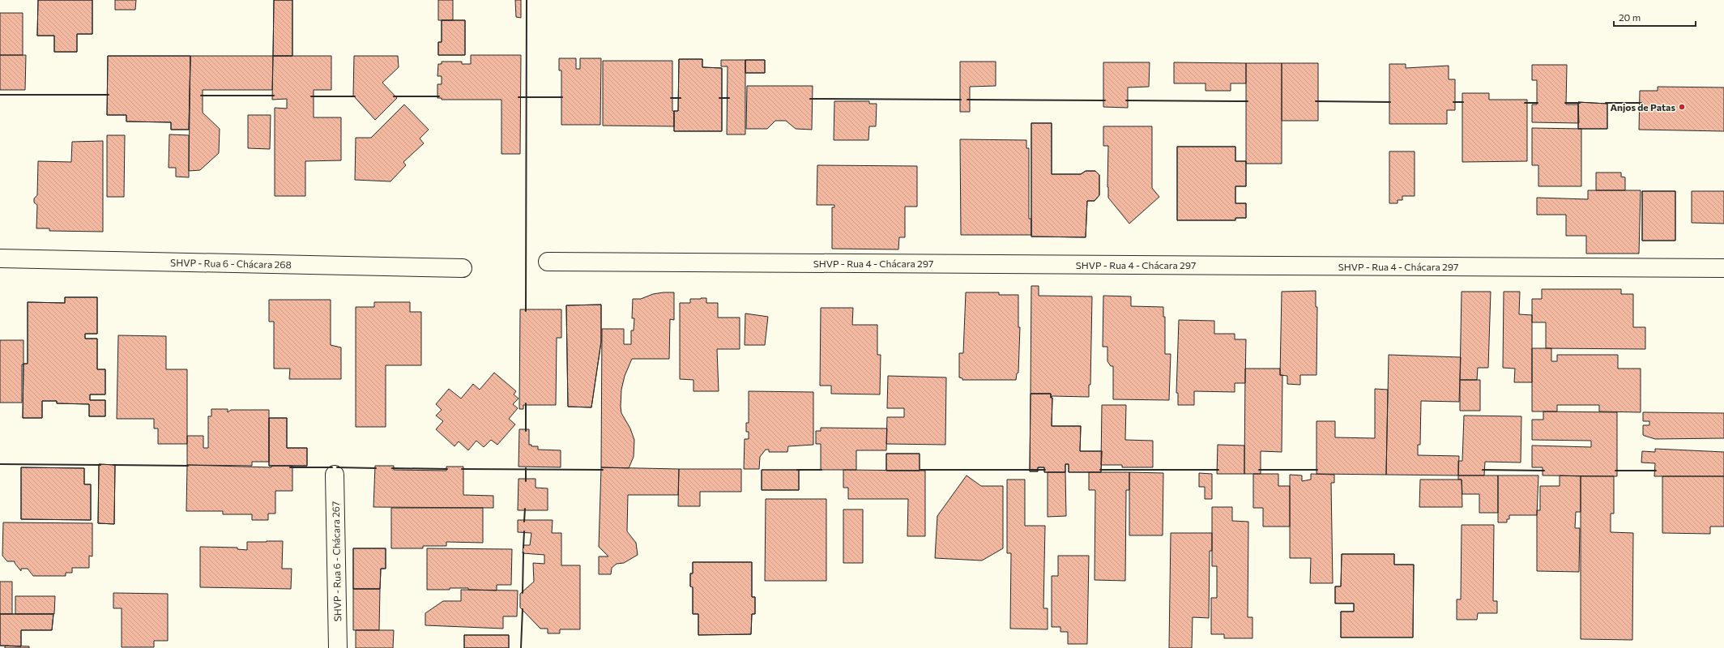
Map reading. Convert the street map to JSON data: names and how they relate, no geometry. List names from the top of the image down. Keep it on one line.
{"streets":{"street":["SHVP - Rua 6 - Chácara 268","SHVP - Rua 4 - Chácara 297","SHVP - Rua 6 - Chácara 267"]},"places":["Anjos de Patas"],"scale_bar":"20 m"}
